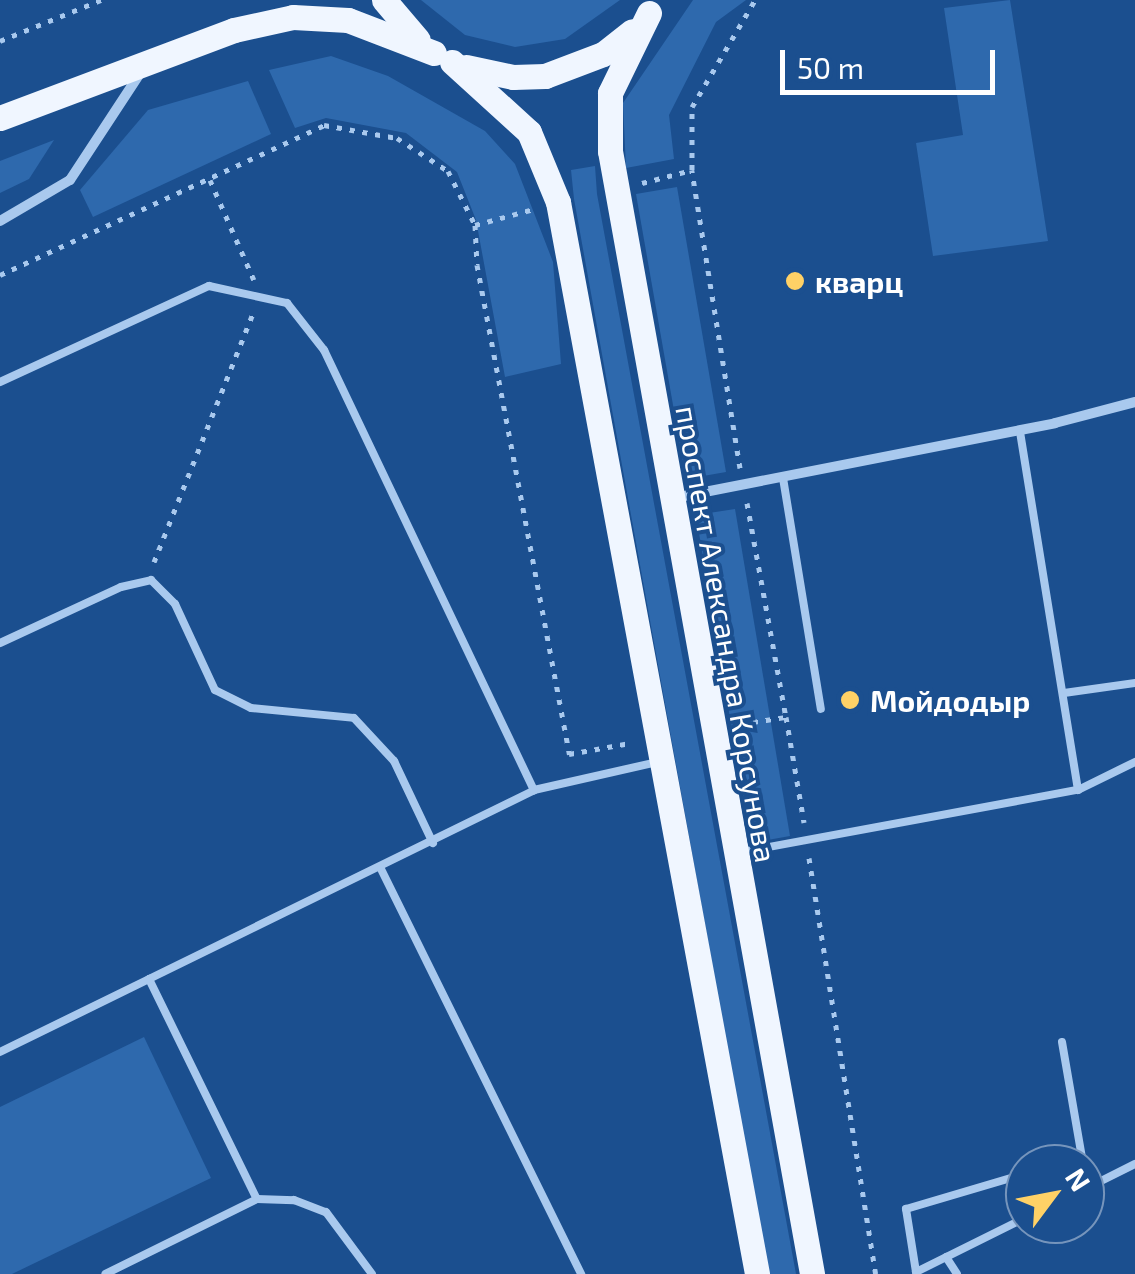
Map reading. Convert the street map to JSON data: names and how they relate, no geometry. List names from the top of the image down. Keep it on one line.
{"streets":{"main road":["проспект Александра Корсунова"]},"places":["кварц","Мойдодыр"],"scale_bar":"50 m","north":"top right"}
